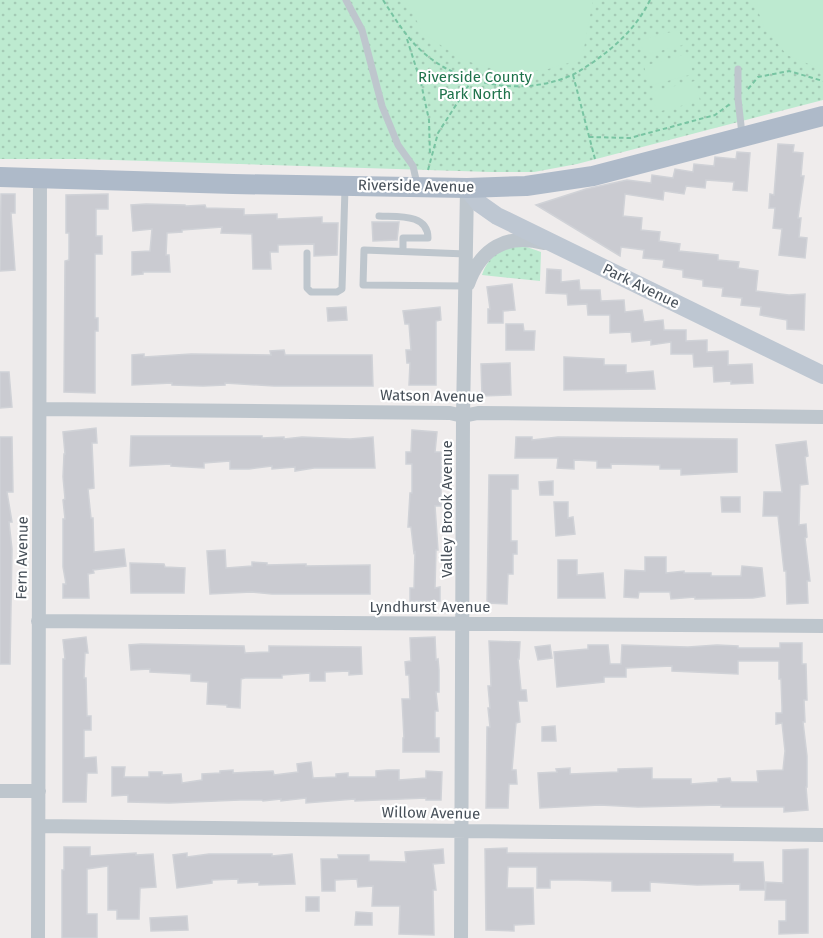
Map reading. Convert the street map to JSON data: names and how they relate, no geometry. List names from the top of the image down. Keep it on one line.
{"streets":{"main road":["Riverside Avenue"],"street":["Park Avenue","Watson Avenue","Valley Brook Avenue","Fern Avenue","Lyndhurst Avenue","Willow Avenue"]},"crossings":[["Riverside Avenue","Park Avenue"],["Riverside Avenue","Valley Brook Avenue"],["Riverside Avenue","Fern Avenue"],["Park Avenue","Valley Brook Avenue"],["Watson Avenue","Valley Brook Avenue"],["Watson Avenue","Fern Avenue"],["Valley Brook Avenue","Lyndhurst Avenue"],["Valley Brook Avenue","Willow Avenue"],["Fern Avenue","Lyndhurst Avenue"],["Fern Avenue","Willow Avenue"]],"parks":["Riverside County Park North"]}
